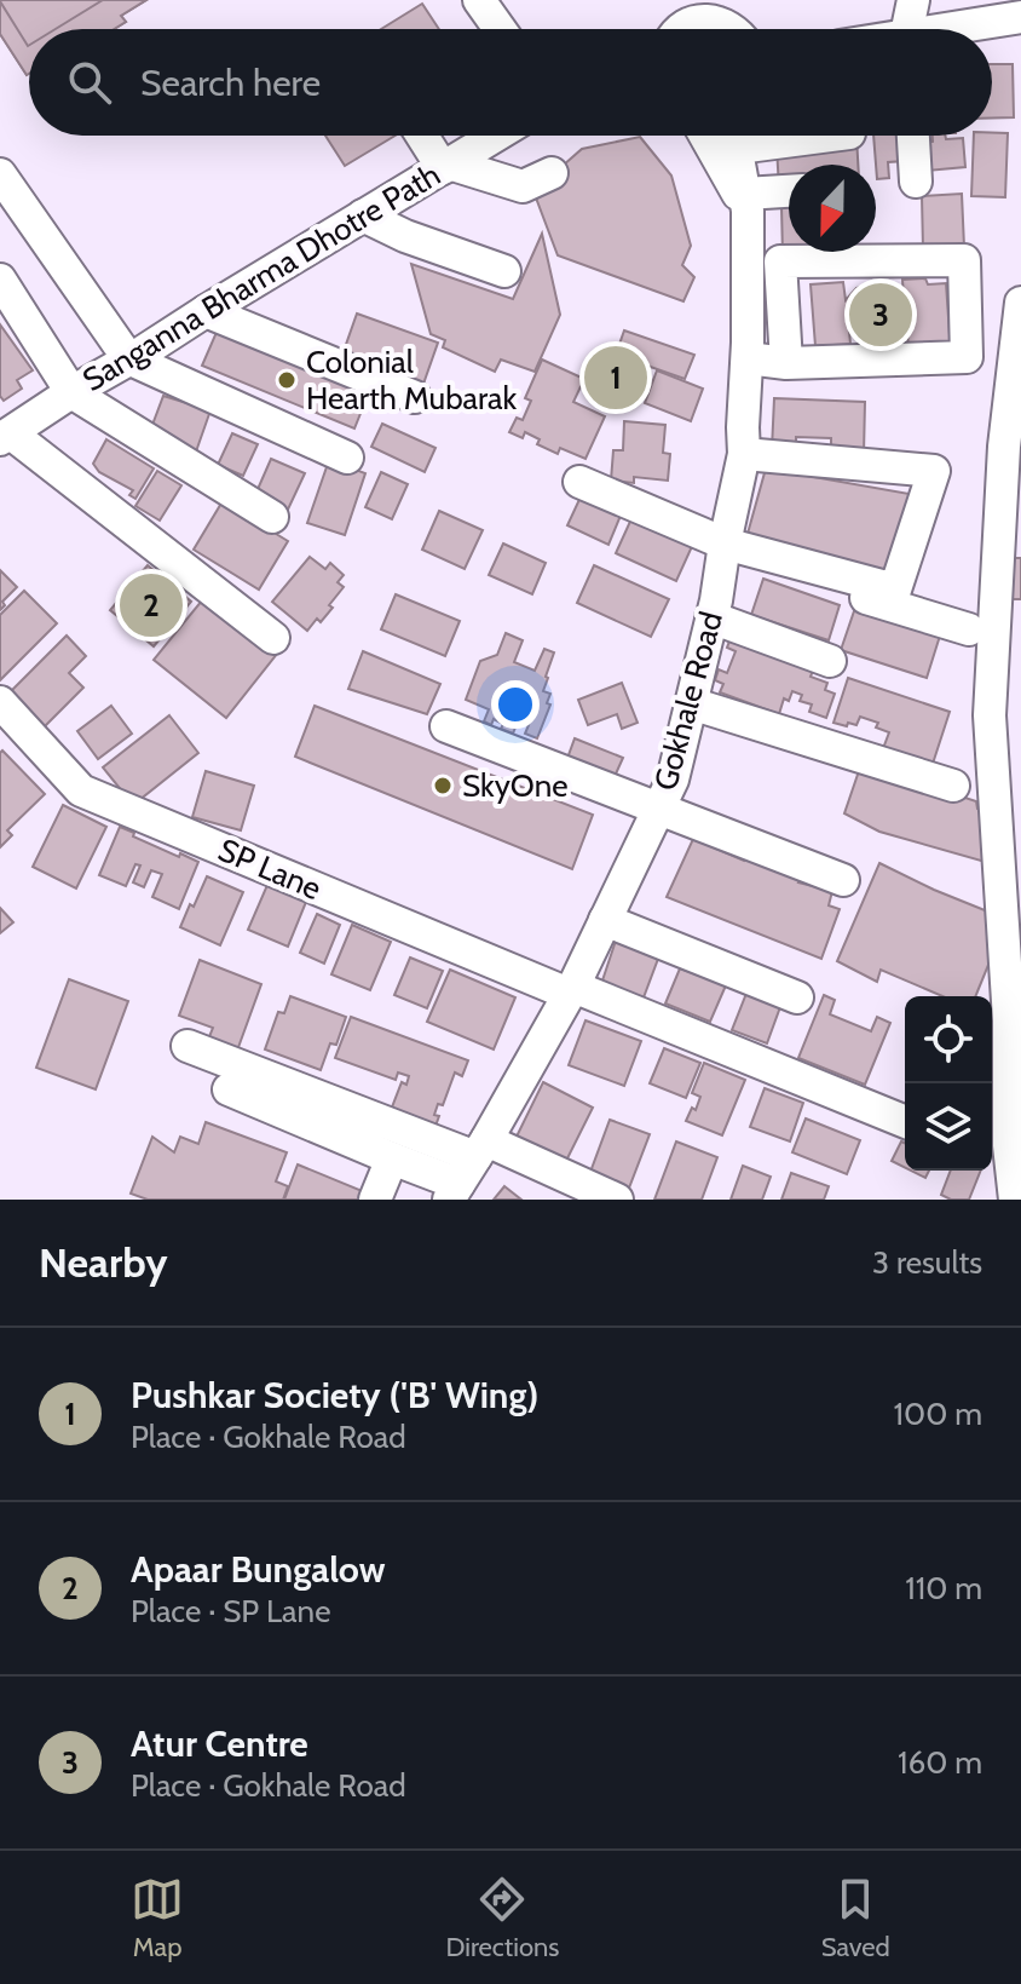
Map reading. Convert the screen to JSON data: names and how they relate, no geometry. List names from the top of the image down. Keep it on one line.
{"streets":{"street":["Sanganna Bharma Dhotre Path","Gokhale Road","SP Lane"]},"crossings":[["Gokhale Road","SP Lane"]],"places":["Colonial Hearth Mubarak","SkyOne"],"north":"bottom","page":{"search":"Search here","pins":["3","1","2"],"heading":["Nearby","3 results"],"list":[{"mark":"1","name":"Pushkar Society ('B' Wing)","note":"Place · Gokhale Road","value":"100 m"},{"mark":"2","name":"Apaar Bungalow","note":"Place · SP Lane","value":"110 m"},{"mark":"3","name":"Atur Centre","note":"Place · Gokhale Road","value":"160 m"}],"nav":["Map","Directions","Saved"]}}
